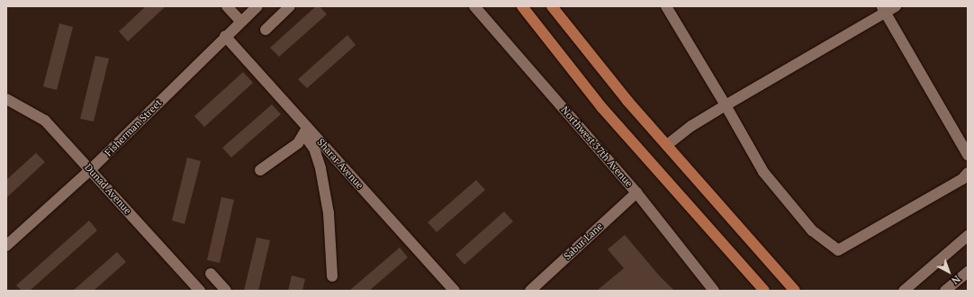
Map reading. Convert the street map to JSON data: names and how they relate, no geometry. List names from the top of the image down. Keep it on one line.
{"streets":{"street":["Fisherman Street","Northwest 37th Avenue","Sharar Avenue","Dunad Avenue","Sabur Lane"]},"crossings":[["Fisherman Street","Sharar Avenue"],["Fisherman Street","Dunad Avenue"],["Northwest 37th Avenue","Sabur Lane"]],"north":"bottom right"}
